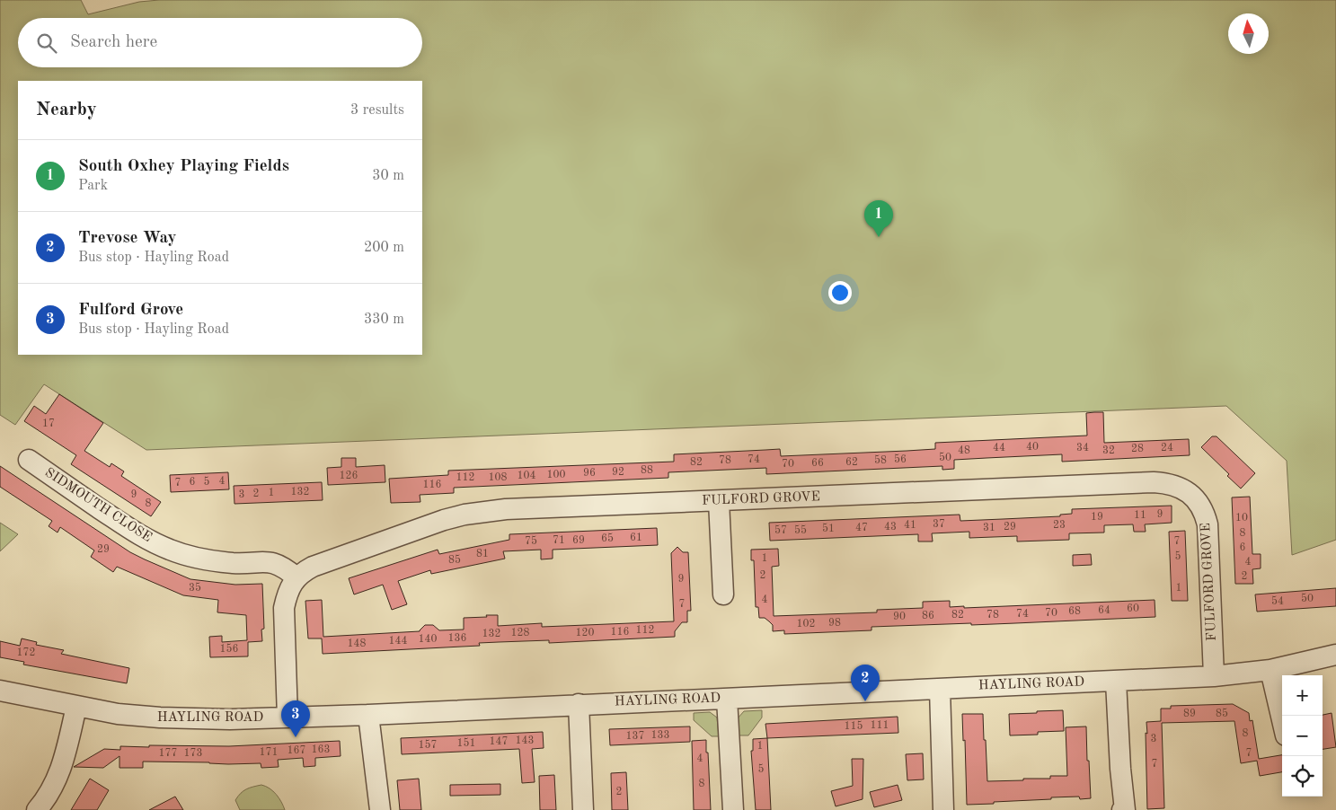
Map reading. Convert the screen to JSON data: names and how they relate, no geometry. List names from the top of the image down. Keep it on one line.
{"streets":{"street":["FULFORD GROVE","SIDMOUTH CLOSE","HAYLING ROAD"]},"crossings":[["FULFORD GROVE","SIDMOUTH CLOSE"],["FULFORD GROVE","HAYLING ROAD"]],"house_numbers":["17","40","44","34","24","28","48","32","50","74","56","78","58","82","62","66","70","88","92","96","100","126","104","112","108","4","6","5","7","116","132","1","2","9","3","8","9","11","19","10","37","41","23","43","29","47","31","51","57","55","8","61","65","71","69","75","7","6","29","81","5","1","85","4","2","2","9","35","1","50","4","54","7","60","64","68","70","74","82","78","86","90","98","102","112","116","128","120","132","136","140","144","148","156","172","89","85","111","115","8","133","137","3","143","147","151","157","1","163","167","171","177","173","7","4","7","5","8","2"],"north":"top","page":{"search":"Search here","heading":["Nearby","3 results"],"list":[{"mark":"1","name":"South Oxhey Playing Fields","note":"Park","value":"30 m"},{"mark":"2","name":"Trevose Way","note":"Bus stop · Hayling Road","value":"200 m"},{"mark":"3","name":"Fulford Grove","note":"Bus stop · Hayling Road","value":"330 m"}],"pins":["1","2","3"],"map_buttons":["+","−"]}}
